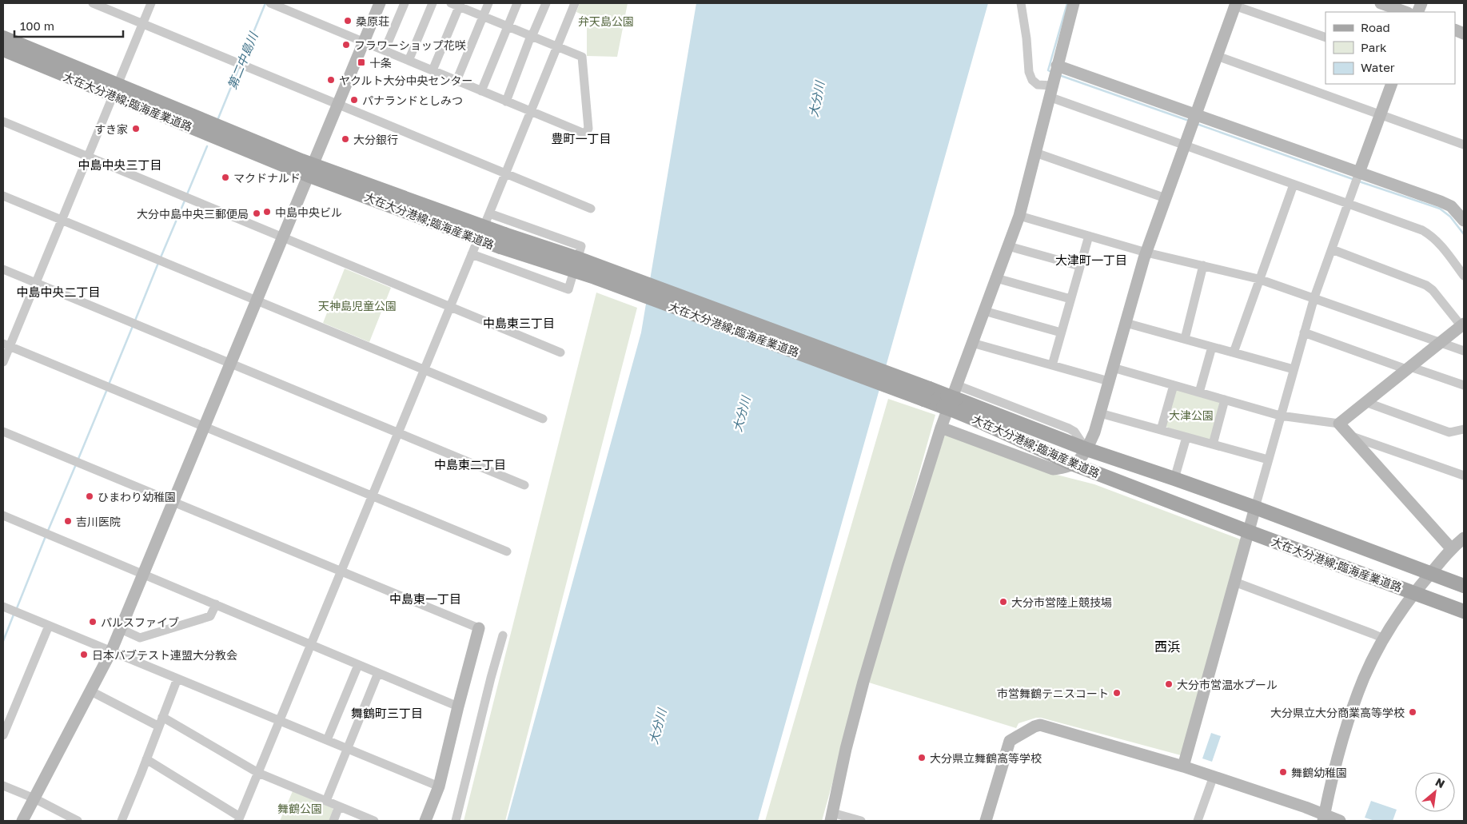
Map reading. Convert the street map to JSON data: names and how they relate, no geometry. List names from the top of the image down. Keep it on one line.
{"streets":{"main road":["大在大分港線;臨海産業道路"]},"districts":["豊町一丁目","中島中央三丁目","大津町一丁目","中島中央二丁目","中島東三丁目","中島東二丁目","中島東一丁目","西浜","舞鶴町三丁目"],"water":["第二中島川","大分川"],"parks":["弁天島公園","天神島児童公園","大津公園","舞鶴公園"],"places":{"other":["桑原荘","フラワーショップ花咲","ヤクルト大分中央センター","パナランドとしみつ","すき家","大分銀行","マクドナルド","中島中央ビル","大分中島中央三郵便局","ひまわり幼稚園","吉川医院","大分市営陸上競技場","パルスファイブ","日本バブテスト連盟大分教会","大分市営温水プール","市営舞鶴テニスコート","大分県立大分商業高等学校","大分県立舞鶴高等学校","舞鶴幼稚園"],"transit":["十条"]},"legend":["Road","Park","Water"],"scale_bar":"100 m","north":"top right"}
